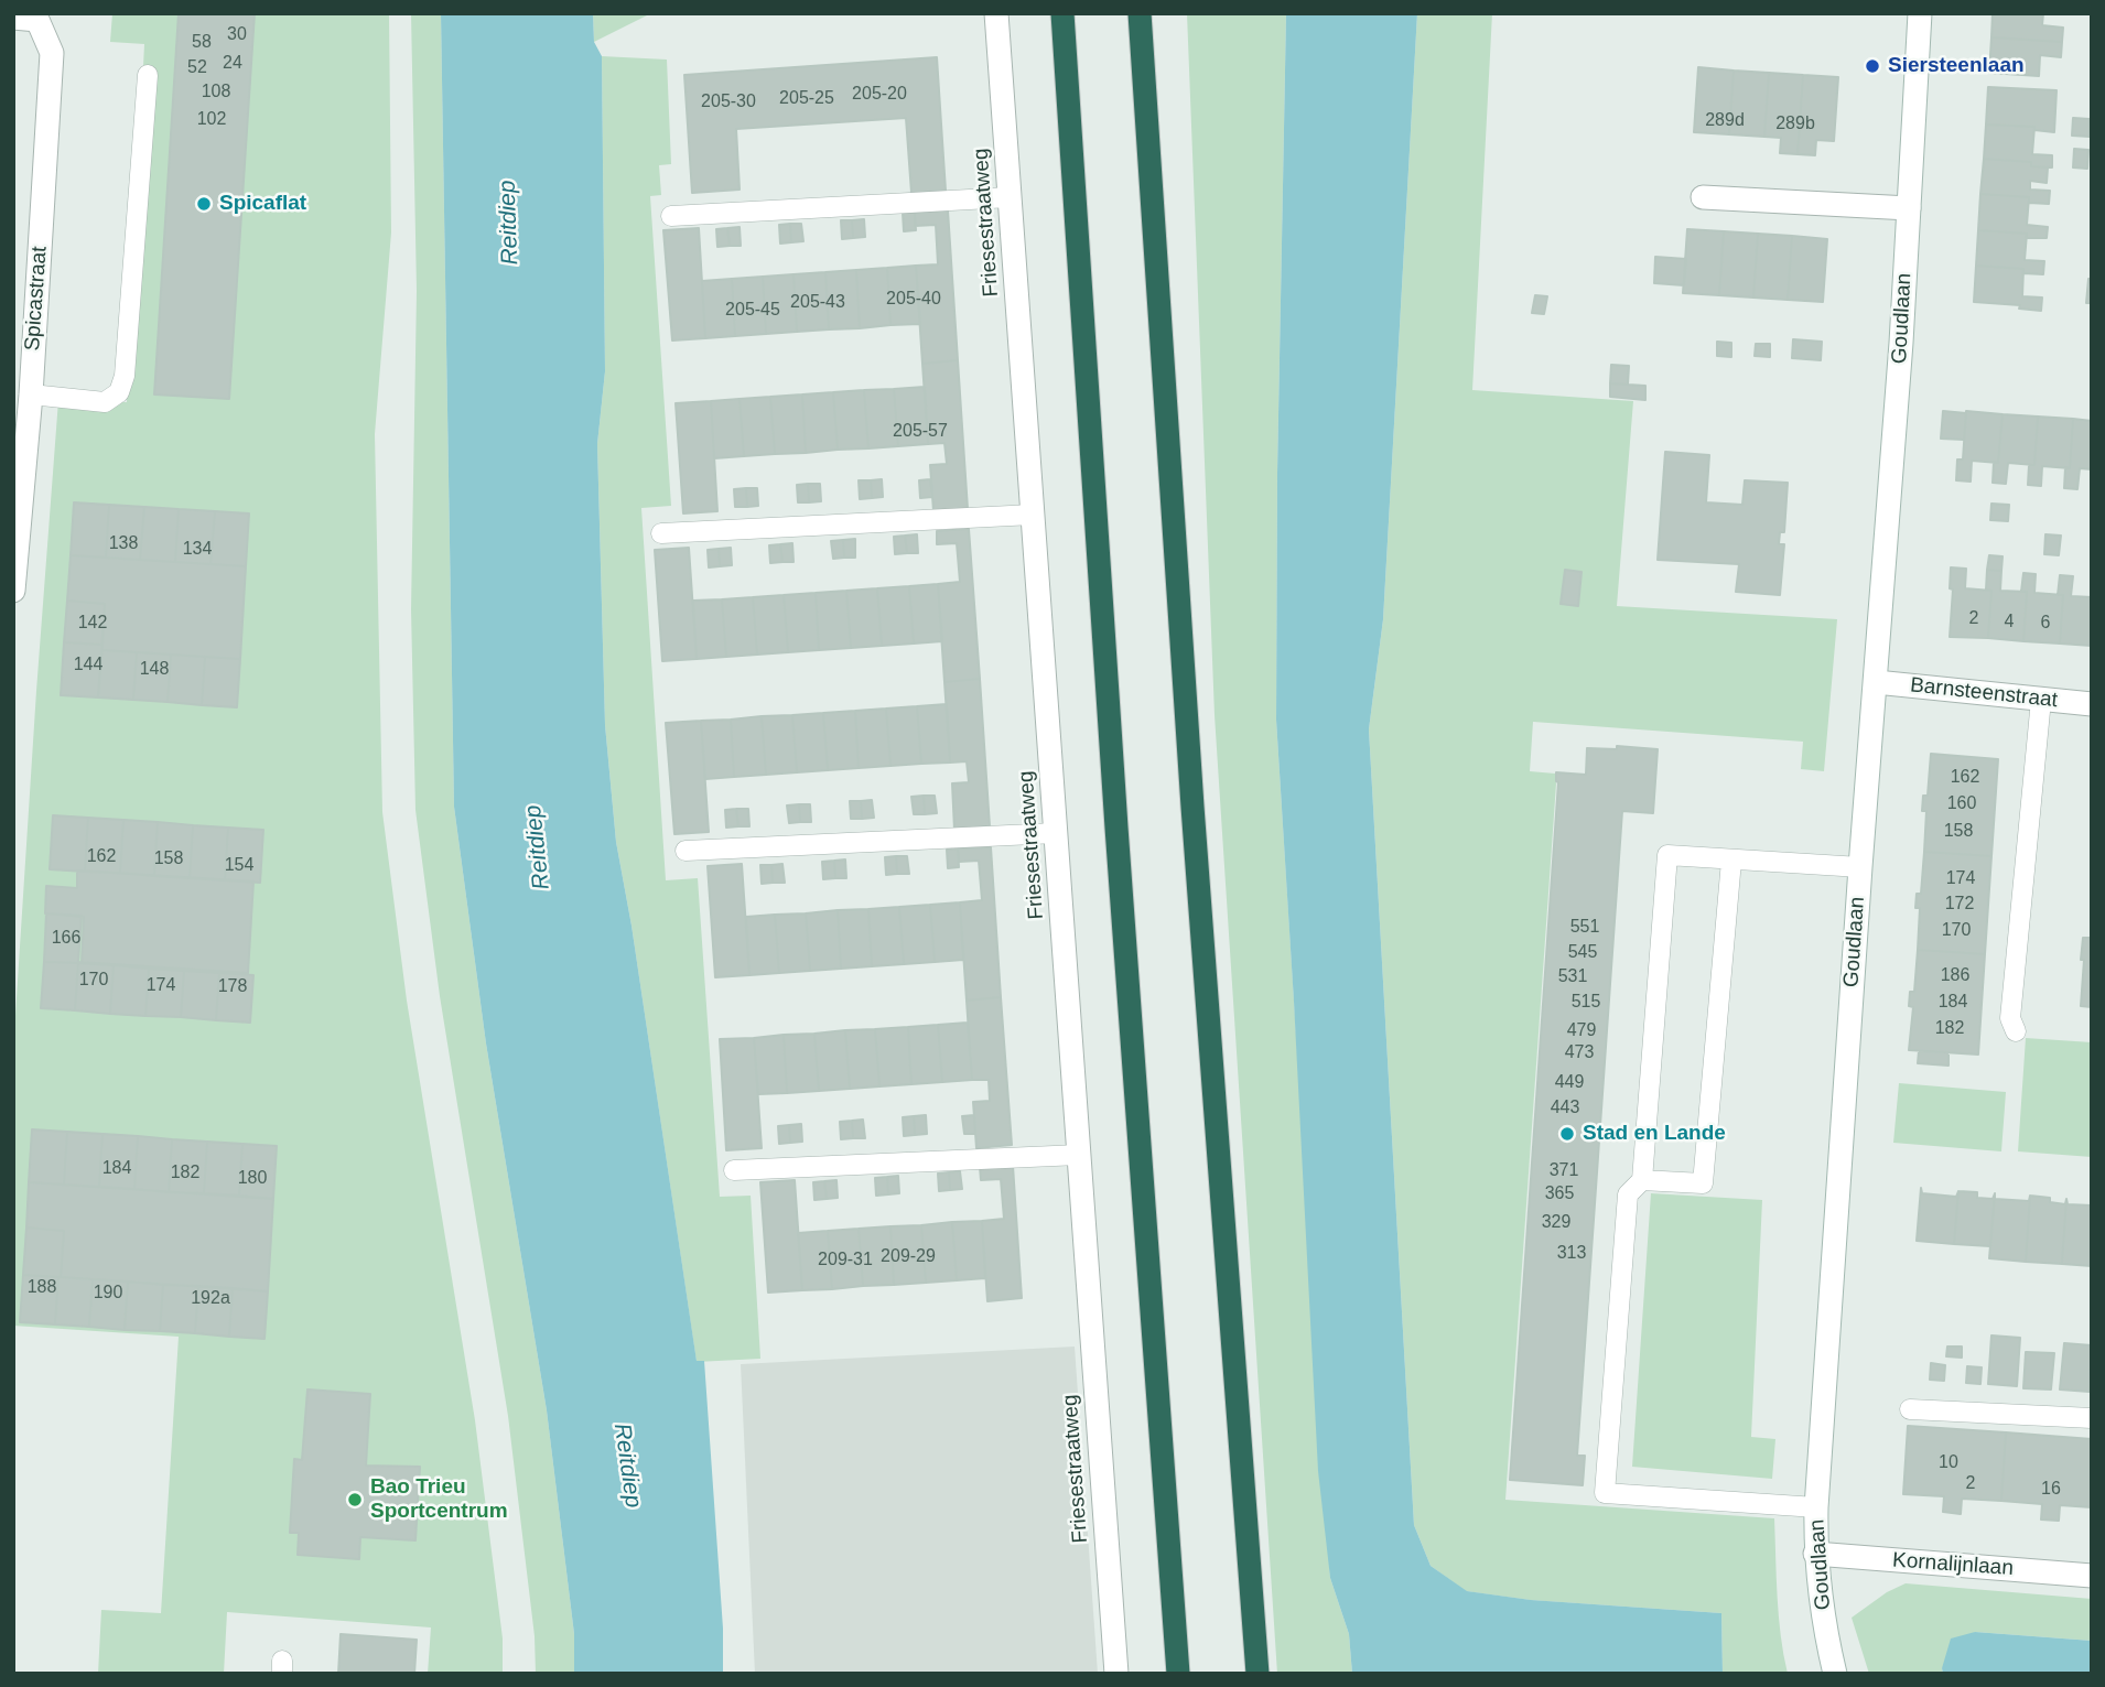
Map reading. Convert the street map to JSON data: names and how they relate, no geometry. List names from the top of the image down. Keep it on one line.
{"streets":{"street":["Friesestraatweg","Spicastraat","Goudlaan","Barnsteenstraat","Kornalijnlaan"]},"crossings":[["Goudlaan","Barnsteenstraat"],["Goudlaan","Kornalijnlaan"]],"water":["Reitdiep"],"places":["Siersteenlaan","Spicaflat","Stad en Lande","Bao Trieu Sportcentrum"],"house_numbers":["30","58","24","52","108","205-20","205-25","205-30","102","289d","289b","205-40","205-43","205-45","205-57","138","134","2","4","142","6","144","148","162","160","158","162","158","154","174","172","551","170","166","545","186","531","170","174","178","515","184","182","479","473","449","443","184","371","182","180","365","329","313","209-29","209-31","188","190","192a","10","2","16"]}
